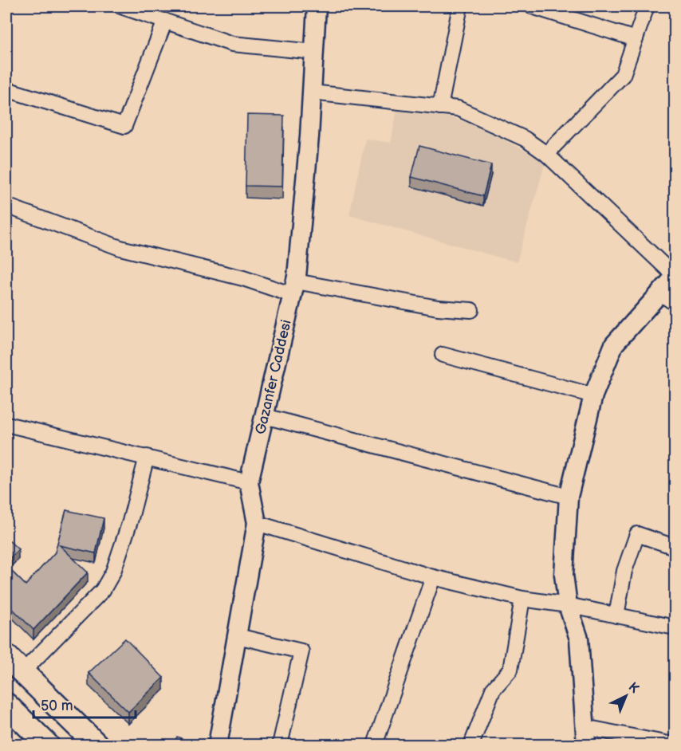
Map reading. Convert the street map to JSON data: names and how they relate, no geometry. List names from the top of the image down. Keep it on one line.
{"streets":{"street":["Gazanfer Caddesi"]},"scale_bar":"50 m","north":"top right"}
